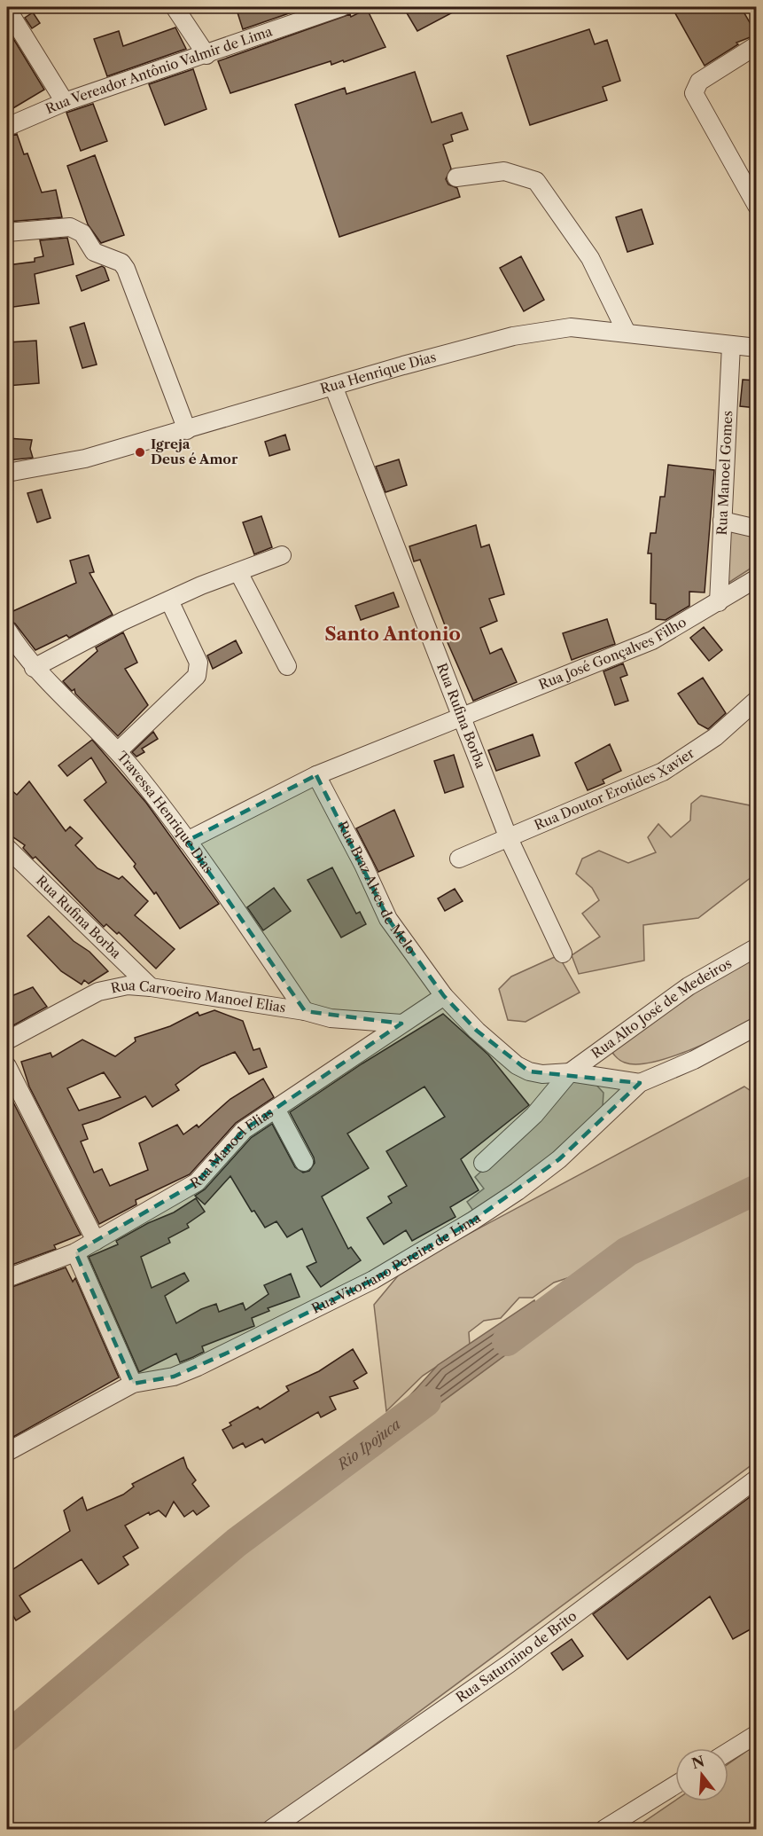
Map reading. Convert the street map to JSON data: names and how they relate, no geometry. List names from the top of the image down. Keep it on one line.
{"streets":{"street":["Rua Vereador Antônio Valmir de Lima","Rua Henrique Dias","Rua Manoel Gomes","Rua José Gonçalves Filho","Rua Rufina Borba","Rua Doutor Erotides Xavier","Travessa Henrique Dias","Rua Braz Alves de Melo","Rua Carvoeiro Manoel Elias","Rua Alto José de Medeiros","Rua Manoel Elias","Rua Vitoriano Pereira de Lima","Rua Saturnino de Brito"]},"crossings":[["Rua Henrique Dias","Rua Manoel Gomes"],["Rua Henrique Dias","Rua Rufina Borba"],["Rua Manoel Gomes","Rua José Gonçalves Filho"],["Rua José Gonçalves Filho","Rua Rufina Borba"],["Rua José Gonçalves Filho","Travessa Henrique Dias"],["Rua José Gonçalves Filho","Rua Braz Alves de Melo"],["Rua Rufina Borba","Rua Doutor Erotides Xavier"],["Rua Rufina Borba","Rua Carvoeiro Manoel Elias"],["Travessa Henrique Dias","Rua Carvoeiro Manoel Elias"],["Rua Braz Alves de Melo","Rua Alto José de Medeiros"],["Rua Braz Alves de Melo","Rua Manoel Elias"],["Rua Braz Alves de Melo","Rua Vitoriano Pereira de Lima"],["Rua Carvoeiro Manoel Elias","Rua Manoel Elias"]],"districts":["Santo Antonio"],"water":["Rio Ipojuca"],"places":["Igreja Deus é Amor"],"north":"top"}
